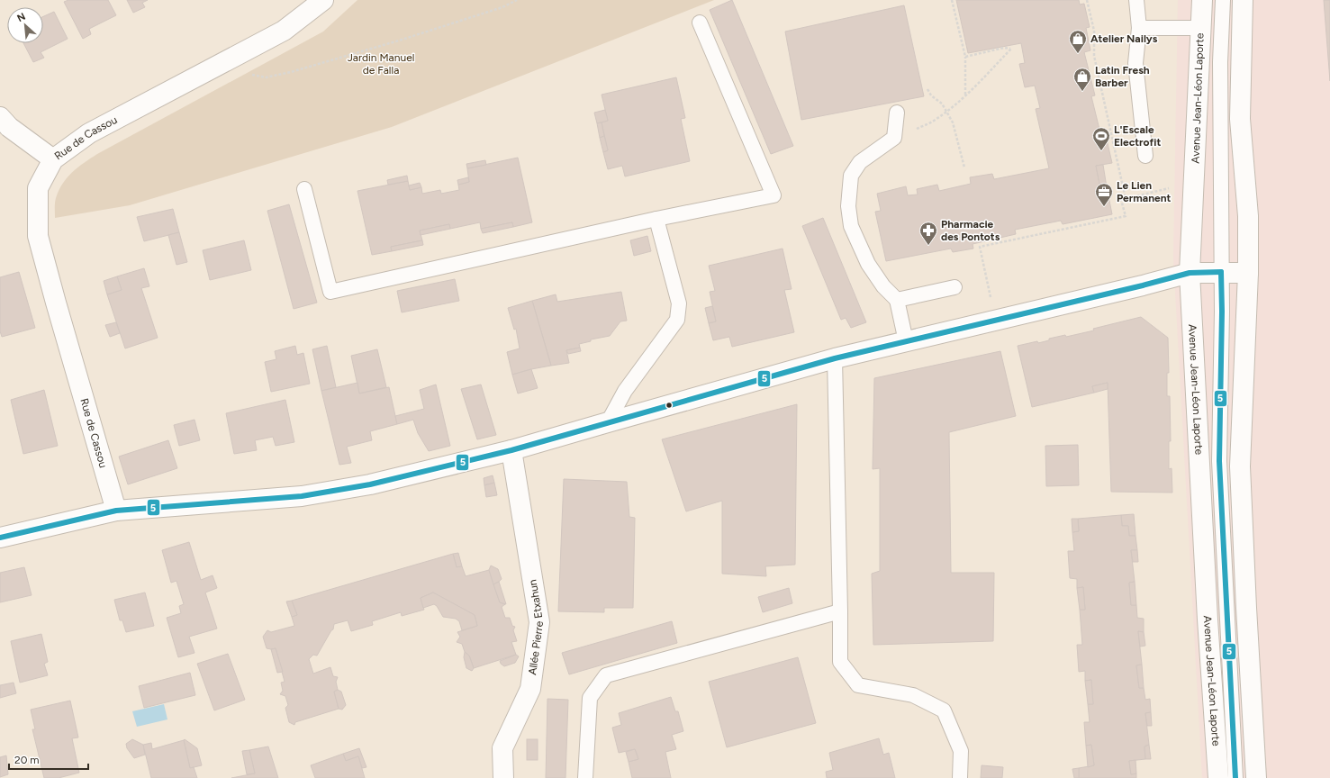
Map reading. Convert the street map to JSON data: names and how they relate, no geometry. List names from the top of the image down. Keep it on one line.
{"streets":{"street":["Avenue Jean-Léon Laporte","Rue de Cassou","Allée Pierre Etxahun"]},"parks":["Jardin Manuel de Falla"],"places":{"shop":["Atelier Nailys","Latin Fresh Barber"],"sports":["L'Escale Electrofit"],"office":["Le Lien Permanent"],"pharmacy":["Pharmacie des Pontots"]},"lines":["transit line 5"],"scale_bar":"20 m","north":"top left"}
